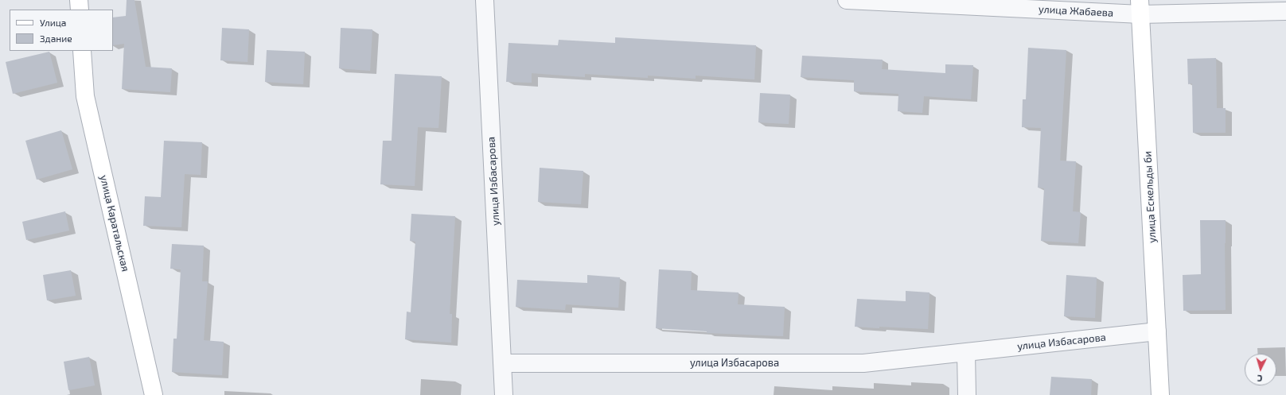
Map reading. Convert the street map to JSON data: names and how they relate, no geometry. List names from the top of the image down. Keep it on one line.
{"streets":{"street":["улица Жабаева","улица Избасарова","улица Ескельды би","улица Каратальская"]},"crossings":[["улица Жабаева","улица Ескельды би"],["улица Избасарова","улица Ескельды би"]],"legend":["Улица","Здание"],"north":"bottom"}
